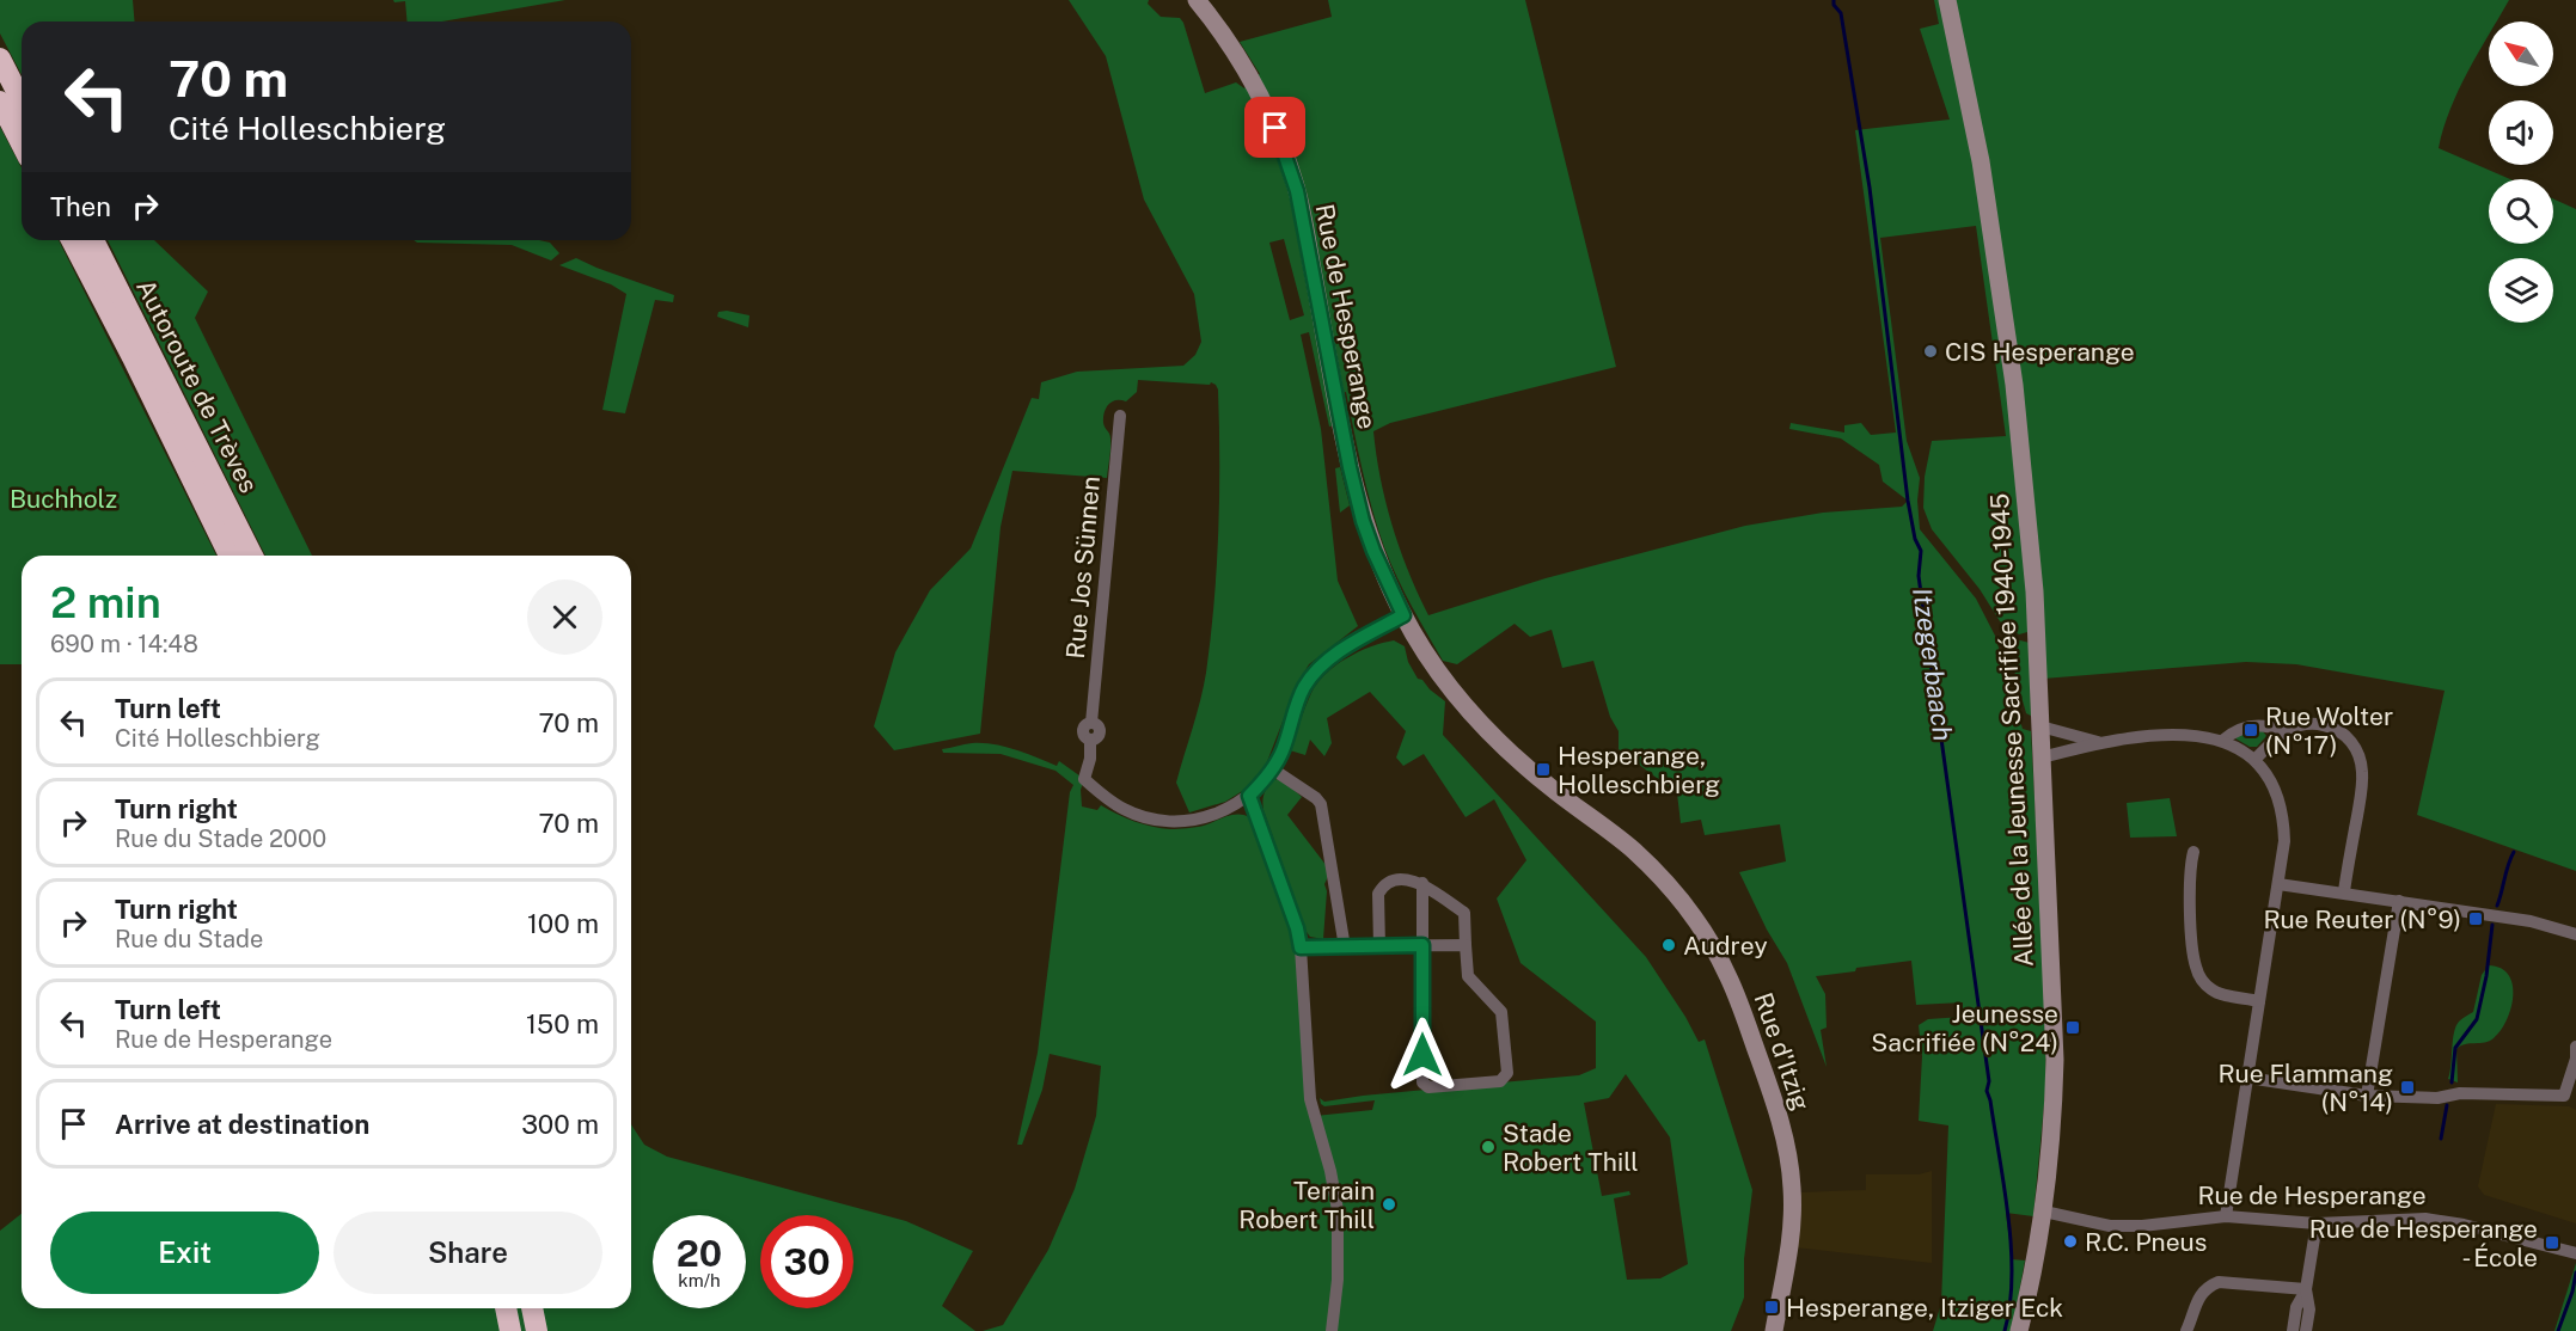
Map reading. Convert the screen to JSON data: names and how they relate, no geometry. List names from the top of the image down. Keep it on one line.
{"streets":{"highway":["Autoroute de Trèves"],"main road":["Rue de Hesperange","Allée de la Jeunesse Sacrifiée 1940-1945","Rue d'Itzig"],"street":["Rue Jos Sünnen"]},"crossings":[["Rue de Hesperange","Allée de la Jeunesse Sacrifiée 1940-1945"],["Rue de Hesperange","Rue d'Itzig"]],"water":["Itzegerbaach"],"parks":["Buchholz"],"places":{"other":["CIS Hesperange","Audrey","Stade Robert Thill","Terrain Robert Thill","R.C. Pneus"],"transit":["Rue Wolter (N°17)","Hesperange, Holleschbierg","Rue Reuter (N°9)","Jeunesse Sacrifiée (N°24)","Rue Flammang (N°14)","Rue de Hesperange - École","Hesperange, Itziger Eck"]},"north":"top left","page":{"turn":["70 m","Cité Holleschbierg"],"then":"Then","heading":["2 min","690 m · 14:48"],"list":[{"name":"Turn left","note":"Cité Holleschbierg","value":"70 m"},{"name":"Turn right","note":"Rue du Stade 2000","value":"70 m"},{"name":"Turn right","note":"Rue du Stade","value":"100 m"},{"name":"Turn left","note":"Rue de Hesperange","value":"150 m"},{"name":"Arrive at destination","value":"300 m"}],"buttons":["Exit","Share"],"speed":"20 km/h","limit":"30"}}
